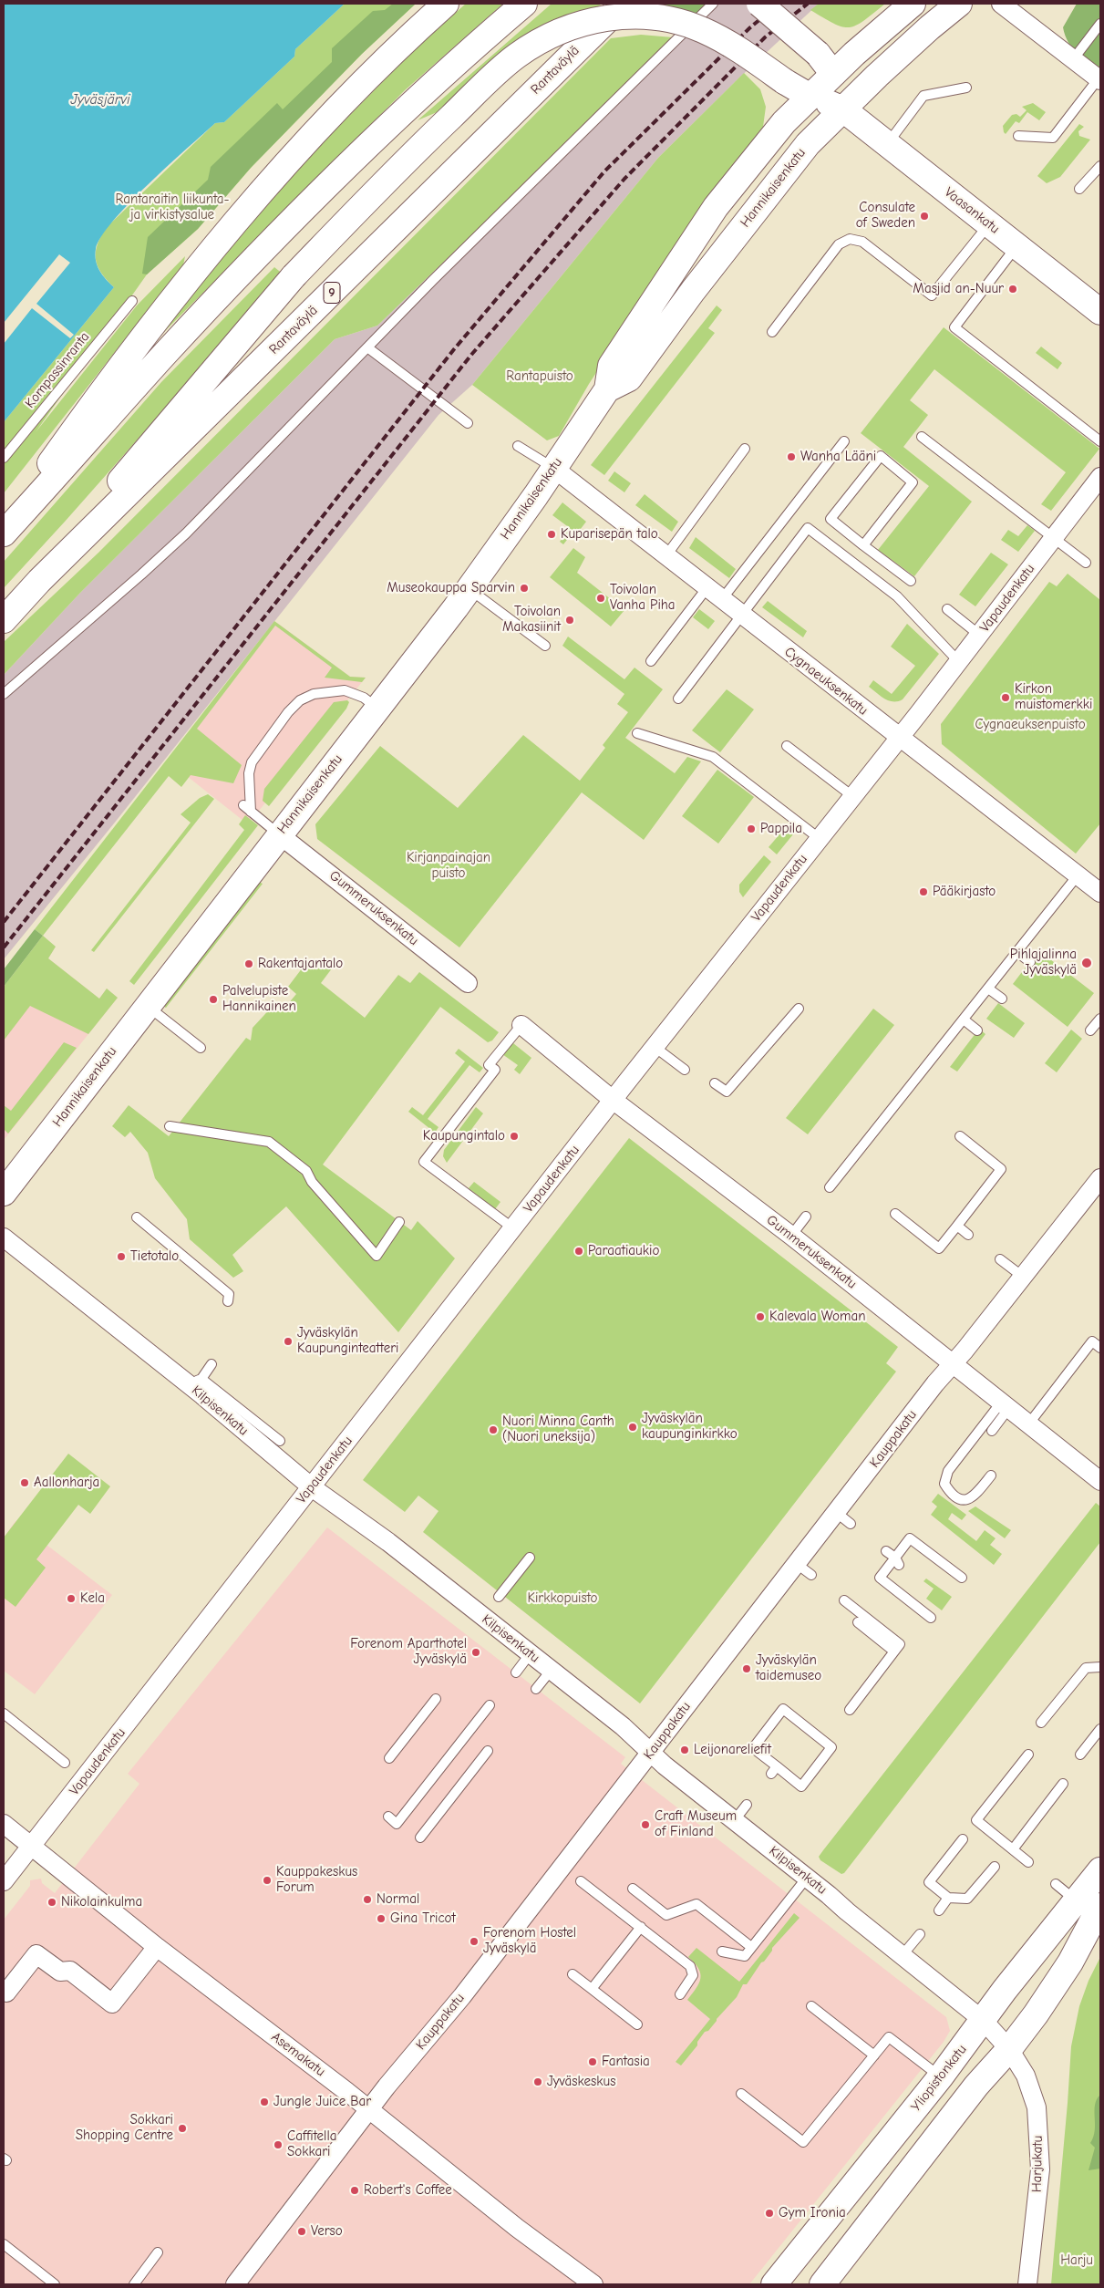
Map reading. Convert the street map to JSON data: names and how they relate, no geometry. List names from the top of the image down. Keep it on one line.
{"streets":{"main road":["Rantaväylä","Hannikaisenkatu","Vaasankatu","9","Yliopistonkatu"],"street":["Vapaudenkatu","Cygnaeuksenkatu","Gummeruksenkatu","Kilpisenkatu","Kauppakatu","Asemakatu","Harjukatu"],"lane":["Kompassinranta"]},"crossings":[["Rantaväylä","Vaasankatu"],["Hannikaisenkatu","Vaasankatu"],["Hannikaisenkatu","Cygnaeuksenkatu"],["Hannikaisenkatu","Gummeruksenkatu"],["Vapaudenkatu","Cygnaeuksenkatu"],["Vapaudenkatu","Gummeruksenkatu"],["Vapaudenkatu","Kilpisenkatu"],["Vapaudenkatu","Asemakatu"],["Gummeruksenkatu","Kauppakatu"],["Kilpisenkatu","Kauppakatu"],["Kilpisenkatu","Yliopistonkatu"],["Kilpisenkatu","Harjukatu"],["Kauppakatu","Asemakatu"]],"water":["Jyväsjärvi"],"parks":["Rantaraitin liikunta- ja virkistysalue","Rantapuisto","Cygnaeuksenpuisto","Kirjanpainajan puisto","Kirkkopuisto","Harju"],"places":["Consulate of Sweden","Masjid an-Nuur","Wanha Lääni","Kuparisepän talo","Museokauppa Sparvin","Toivolan Vanha Piha","Toivolan Makasiinit","Kirkon muistomerkki","Pappila","Pääkirjasto","Pihlajalinna Jyväskylä","Rakentajantalo","Palvelupiste Hannikainen","Kaupungintalo","Paraatiaukio","Tietotalo","Kalevala Woman","Jyväskylän Kaupunginteatteri","Jyväskylän kaupunginkirkko","Nuori Minna Canth (Nuori uneksija)","Aallonharja","Kela","Forenom Aparthotel Jyväskylä","Jyväskylän taidemuseo","Leijonareliefit","Craft Museum of Finland","Kauppakeskus Forum","Normal","Nikolainkulma","Gina Tricot","Forenom Hostel Jyväskylä","Fantasia","Jyväskeskus","Jungle Juice Bar","Sokkari Shopping Centre","Caffitella Sokkari","Robert's Coffee","Gym Ironia","Verso"]}
